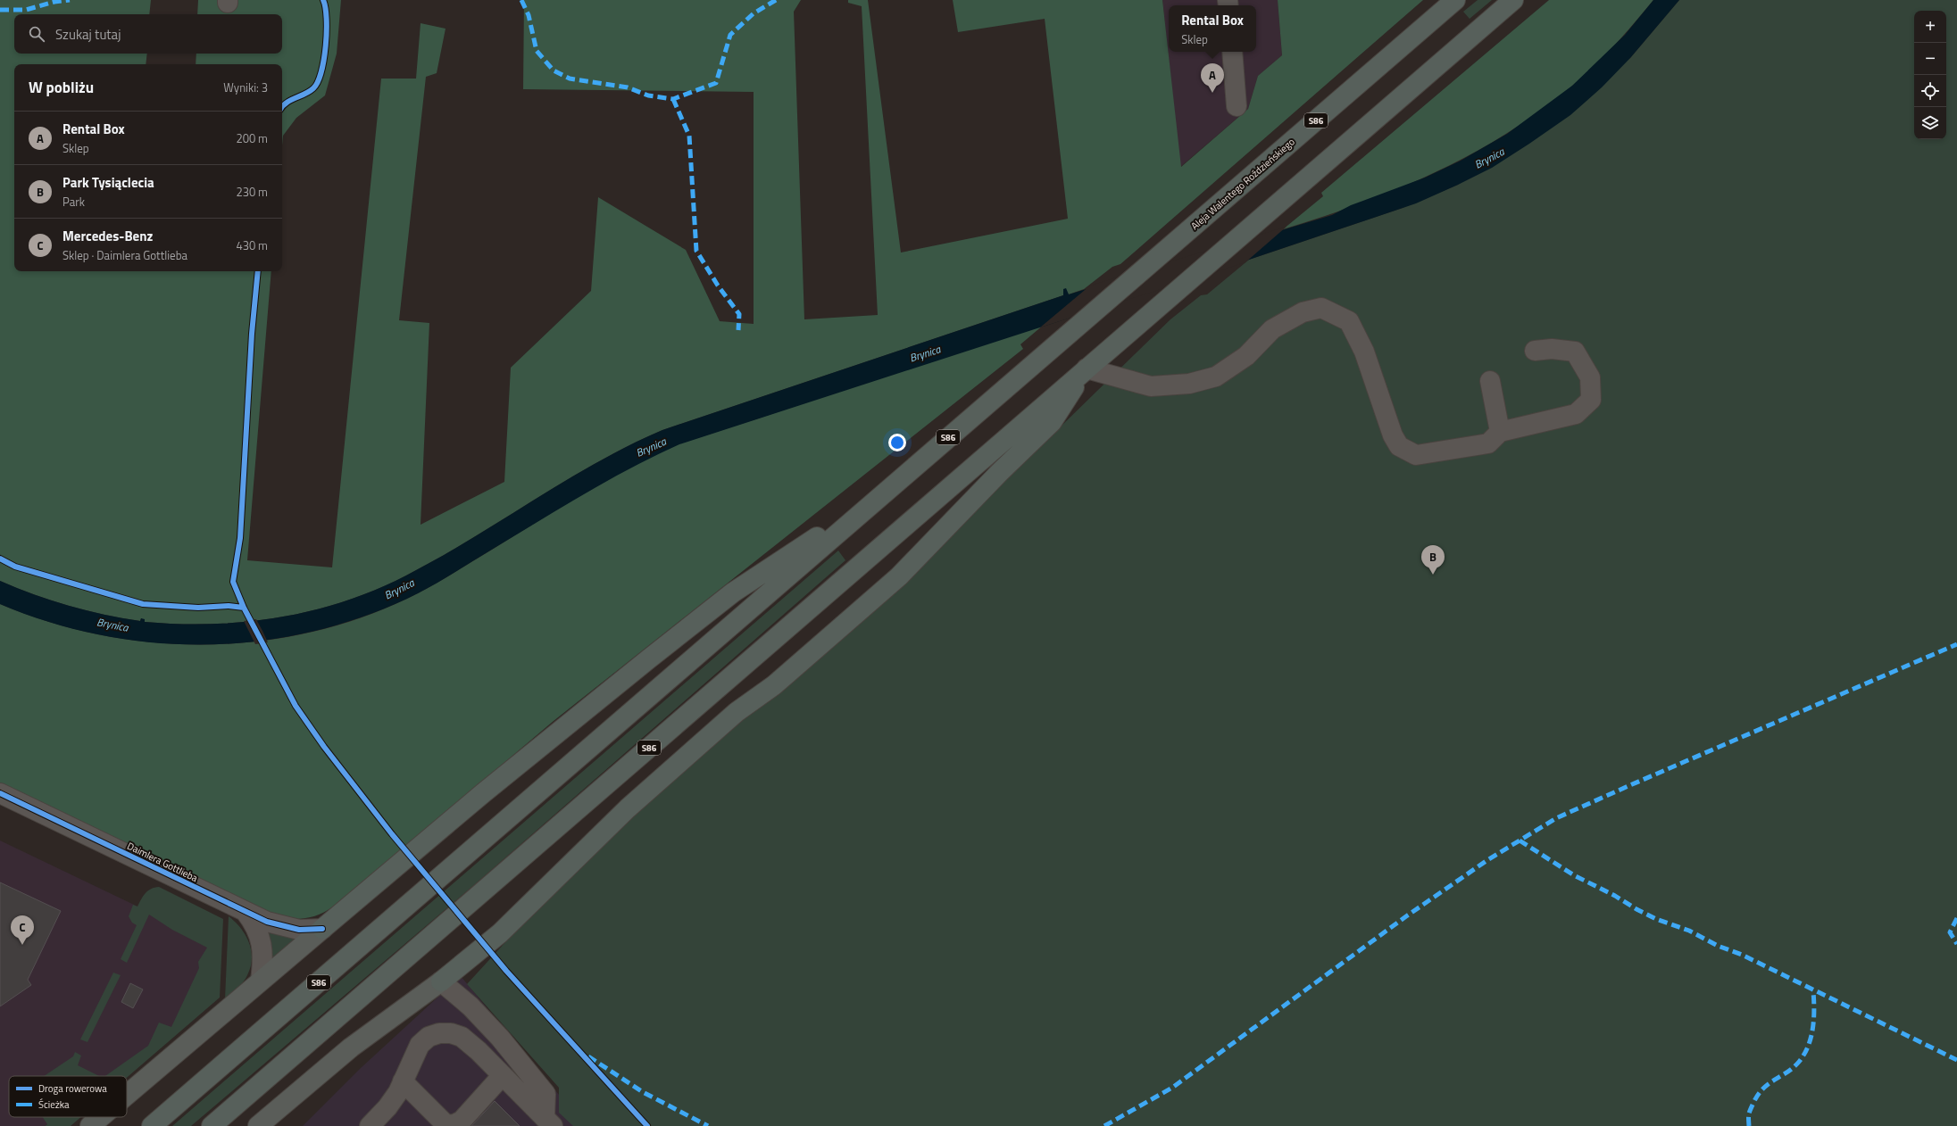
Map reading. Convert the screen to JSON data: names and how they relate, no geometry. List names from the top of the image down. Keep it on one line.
{"streets":{"highway":["S86","Aleja Walentego Roździeńskiego"],"street":["Daimlera Gottlieba"]},"crossings":[["S86","Aleja Walentego Roździeńskiego"]],"water":["Brynica"],"legend":["Droga rowerowa","Ścieżka"],"page":{"popup":["Rental Box","Sklep"],"map_buttons":["+","−"],"search":"Szukaj tutaj","pins":["A","B","C"],"heading":["W pobliżu","Wyniki: 3"],"list":[{"mark":"A","name":"Rental Box","note":"Sklep","value":"200 m"},{"mark":"B","name":"Park Tysiąclecia","note":"Park","value":"230 m"},{"mark":"C","name":"Mercedes-Benz","note":"Sklep · Daimlera Gottlieba","value":"430 m"}]}}
